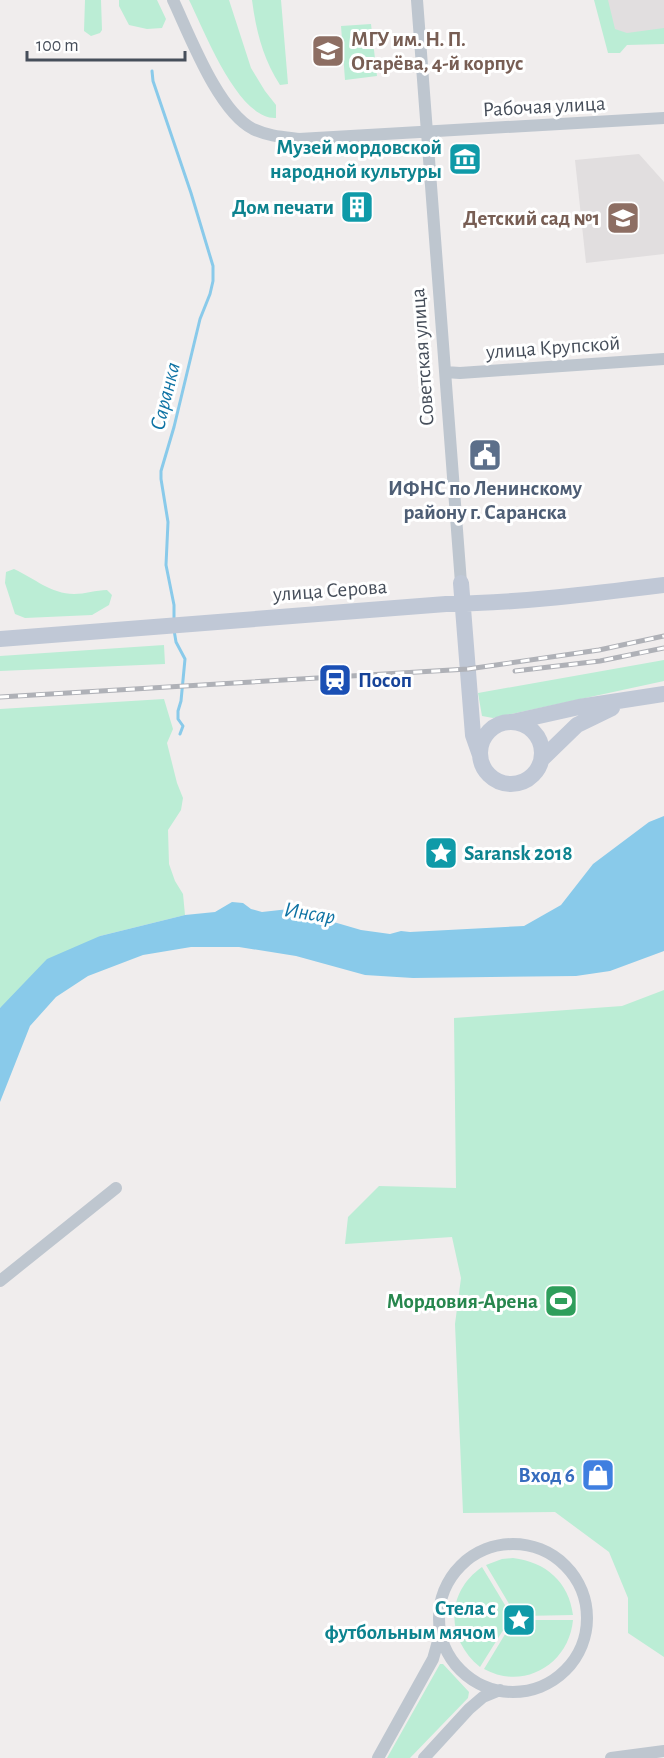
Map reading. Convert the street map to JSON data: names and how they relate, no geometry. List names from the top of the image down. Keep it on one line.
{"streets":{"street":["Рабочая улица","улица Крупской","Советская улица","улица Серова"]},"crossings":[["Рабочая улица","Советская улица"],["улица Крупской","Советская улица"],["Советская улица","улица Серова"]],"water":["Саранка","Инсар"],"places":{"school or university":["МГУ им. Н. П. Огарёва, 4-й корпус","Детский сад №1"],"museum":["Музей мордовской народной культуры"],"building":["Дом печати"],"public building":["ИФНС по Ленинскому району г. Саранска"],"station":["Посоп"],"place":["Saransk 2018","Стела с футбольным мячом"],"sports":["Мордовия-Арена"],"shop":["Вход 6"]},"scale_bar":"100 m"}
